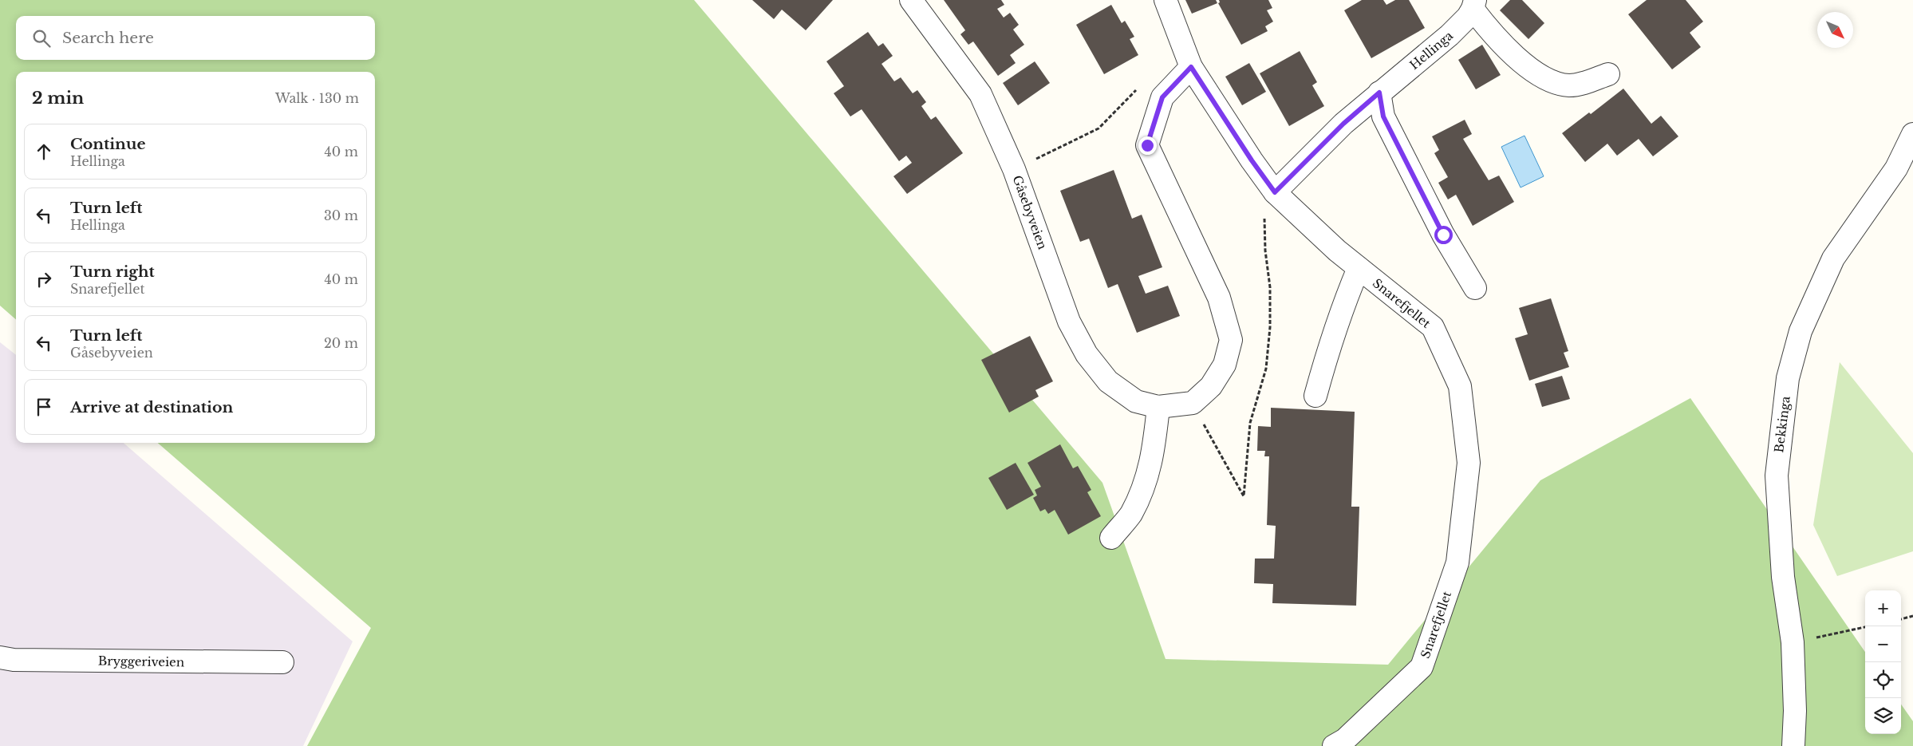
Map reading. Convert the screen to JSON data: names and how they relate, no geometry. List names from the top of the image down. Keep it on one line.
{"streets":{"street":["Hellinga","Gåsebyveien","Snarefjellet","Bekkinga","Bryggeriveien"]},"crossings":[["Hellinga","Snarefjellet"],["Gåsebyveien","Snarefjellet"]],"north":"bottom right","page":{"search":"Search here","heading":["2 min","Walk · 130 m"],"list":[["Continue","Hellinga","40 m"],["Turn left","Hellinga","30 m"],["Turn right","Snarefjellet","40 m"],["Turn left","Gåsebyveien","20 m"],"Arrive at destination"],"map_buttons":["+","−"]}}
